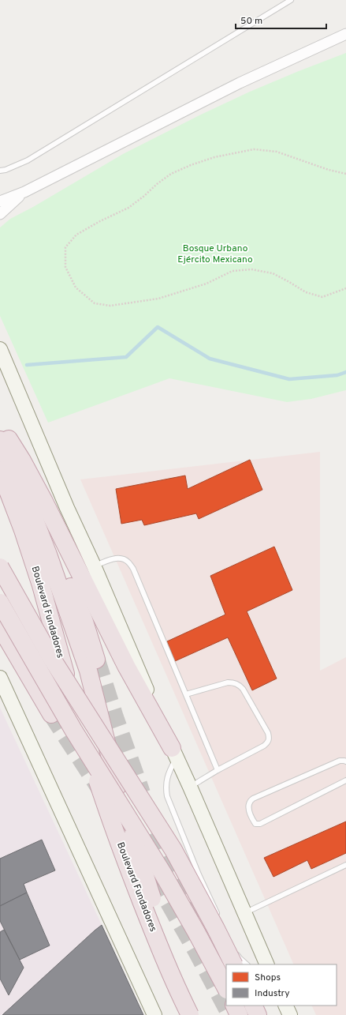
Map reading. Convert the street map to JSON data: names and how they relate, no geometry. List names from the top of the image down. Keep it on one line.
{"streets":{"highway":["Boulevard Fundadores"]},"parks":["Bosque Urbano Ejército Mexicano"],"legend":["Shops","Industry"],"scale_bar":"50 m"}
